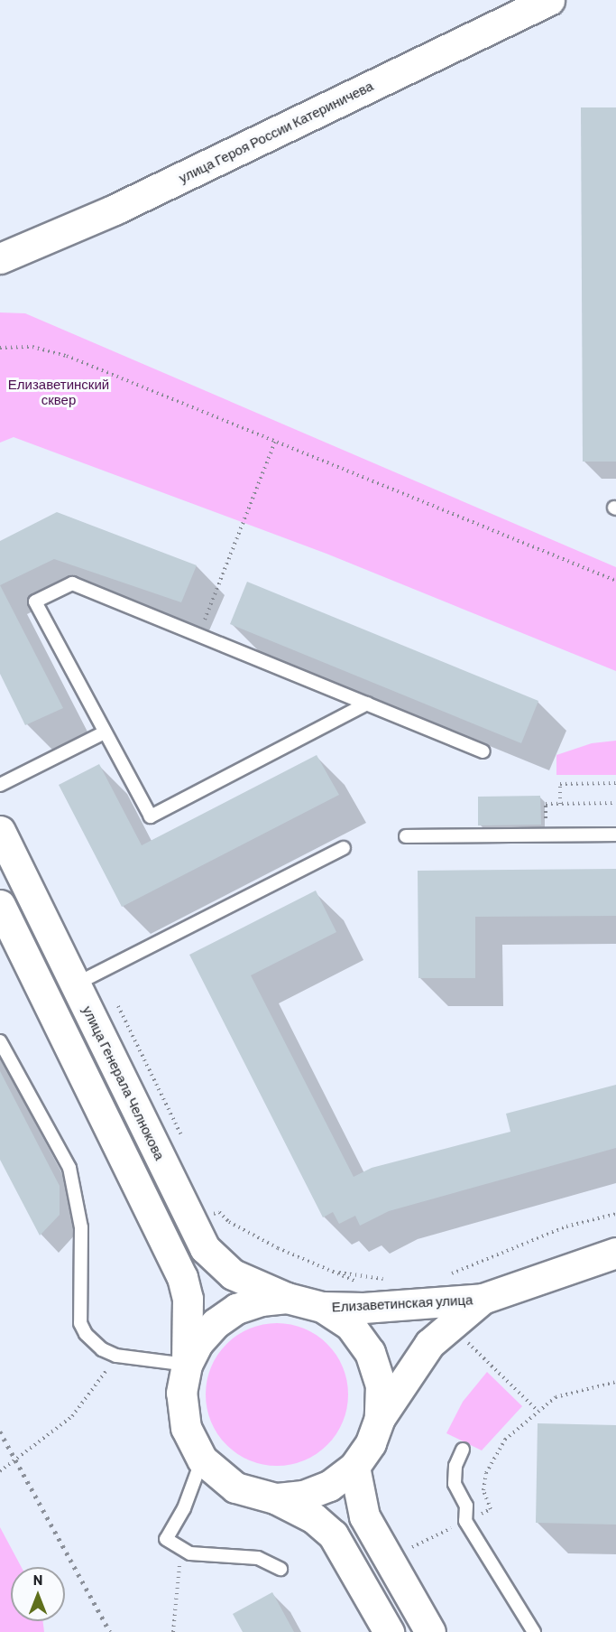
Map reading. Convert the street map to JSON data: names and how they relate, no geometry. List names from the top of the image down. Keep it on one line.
{"streets":{"main road":["улица Героя России Катериничева","улица Генерала Челнокова","Елизаветинская улица"]},"crossings":[["улица Генерала Челнокова","Елизаветинская улица"]],"parks":["Елизаветинский сквер"],"north":"top"}
